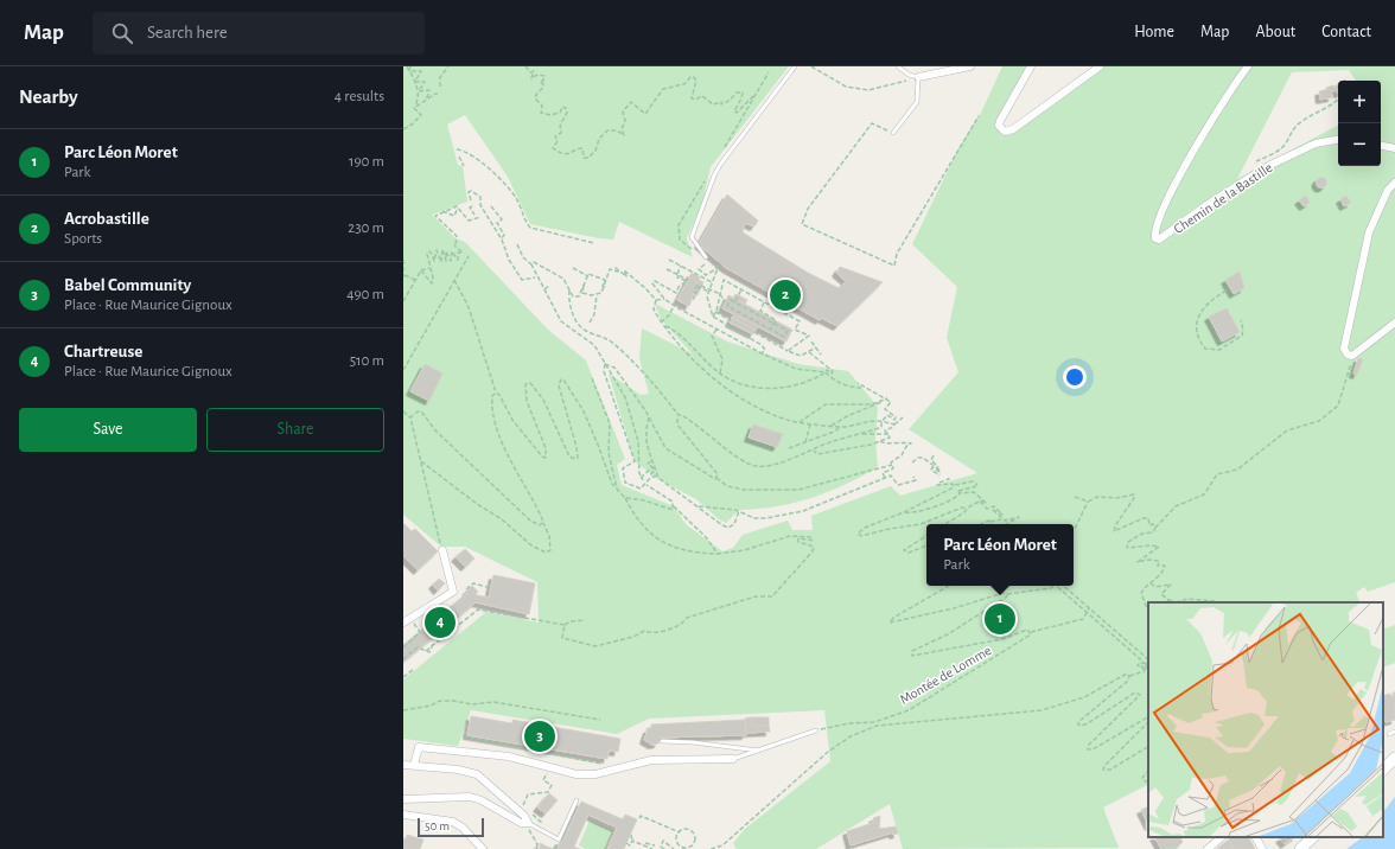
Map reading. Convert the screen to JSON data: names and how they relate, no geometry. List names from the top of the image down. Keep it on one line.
{"streets":{"street":["Chemin de la Bastille"],"path":["Montée de Lomme"]},"scale_bar":"50 m","page":{"header":"Map","search":"Search here","nav":["Home","Map","About","Contact"],"heading":["Nearby","4 results"],"map_buttons":["+","−"],"list":[{"mark":"1","name":"Parc Léon Moret","note":"Park","value":"190 m"},{"mark":"2","name":"Acrobastille","note":"Sports","value":"230 m"},{"mark":"3","name":"Babel Community","note":"Place · Rue Maurice Gignoux","value":"490 m"},{"mark":"4","name":"Chartreuse","note":"Place · Rue Maurice Gignoux","value":"510 m"}],"pins":["2","1","4","3"],"buttons":["Save","Share"],"popup":["Parc Léon Moret","Park"],"scale":"50 m"}}
